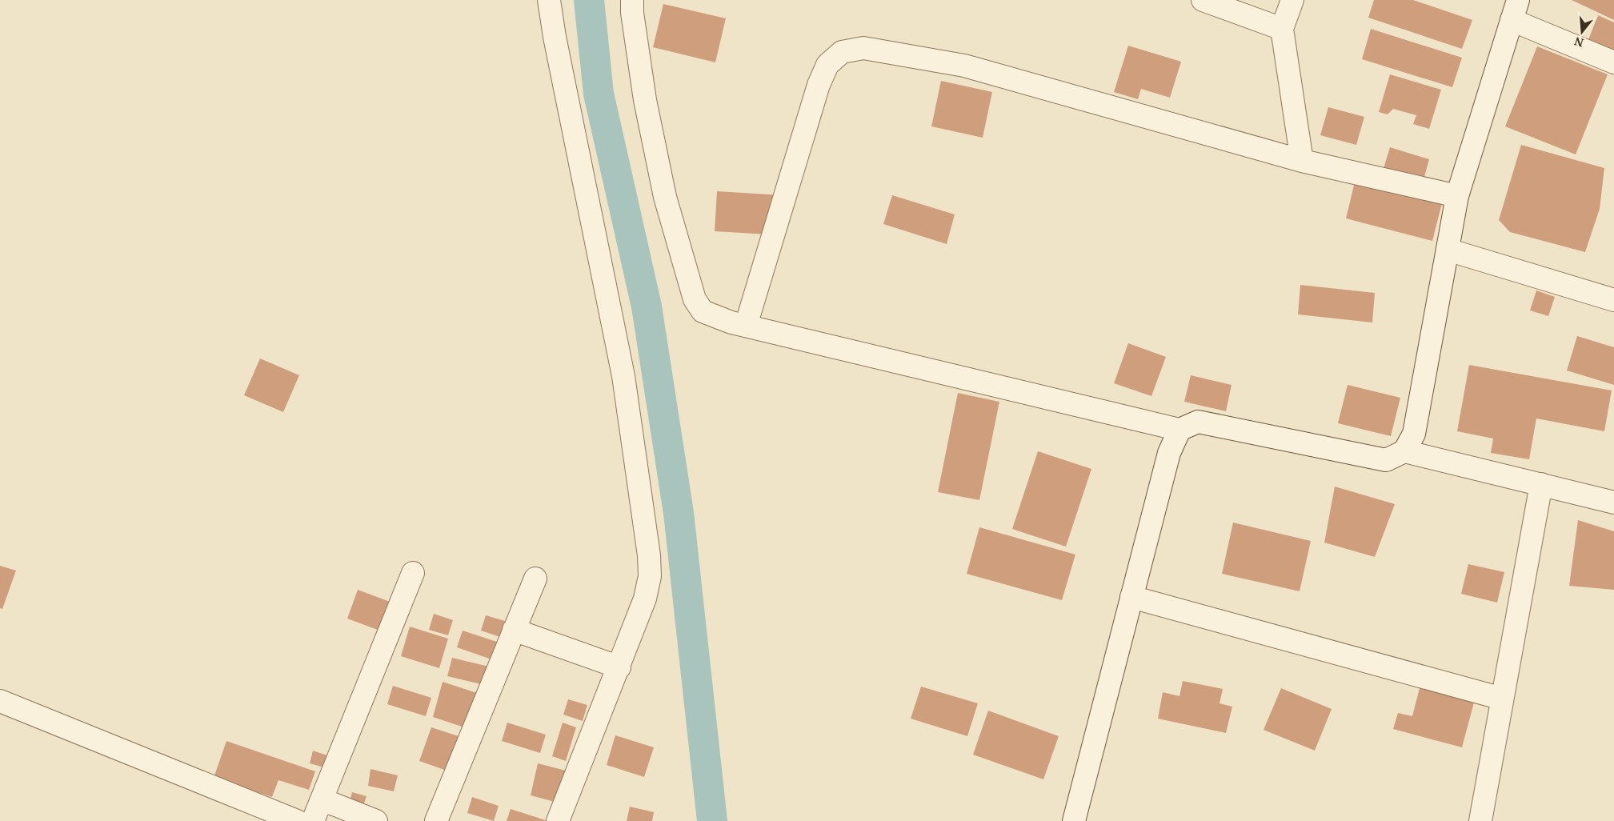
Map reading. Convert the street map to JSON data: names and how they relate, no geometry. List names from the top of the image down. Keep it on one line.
{"north":"bottom"}
